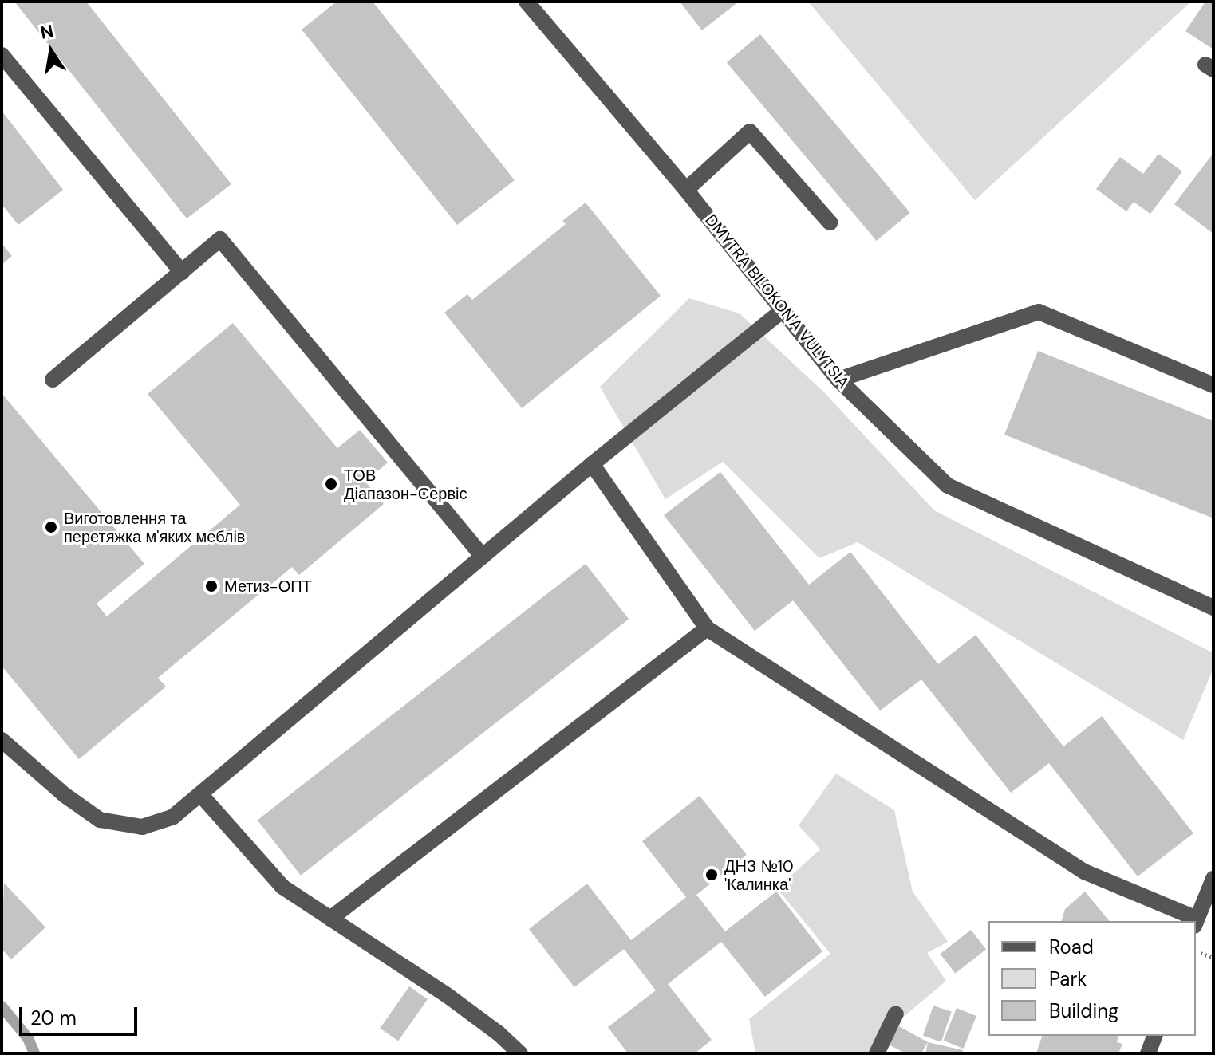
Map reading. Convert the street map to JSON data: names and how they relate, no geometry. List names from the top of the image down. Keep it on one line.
{"streets":{"street":["DMYTRA BILOKON'A VULYTSIA"]},"places":["ТОВ Діапазон-Сервіс","Виготовлення та перетяжка м'яких меблів","Метиз-ОПТ","ДНЗ №10 'Калинка'"],"legend":["Road","Park","Building"],"scale_bar":"20 m","north":"top"}
